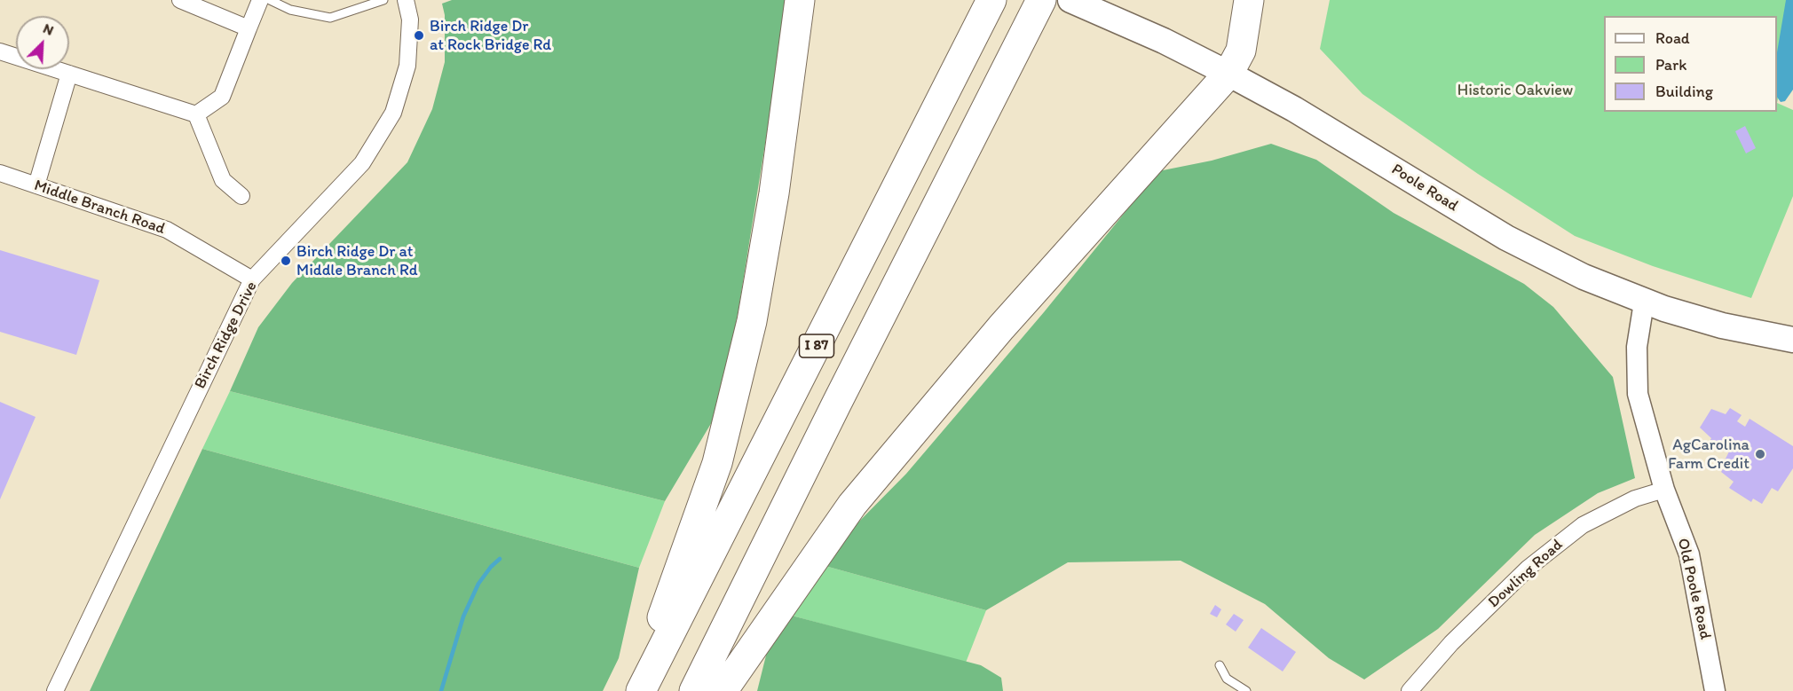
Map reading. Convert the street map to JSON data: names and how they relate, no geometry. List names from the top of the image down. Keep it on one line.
{"streets":{"highway":["I 87"],"main road":["Poole Road"],"street":["Middle Branch Road","Birch Ridge Drive","Dowling Road","Old Poole Road"]},"crossings":[["Poole Road","Old Poole Road"],["Middle Branch Road","Birch Ridge Drive"],["Dowling Road","Old Poole Road"]],"parks":["Historic Oakview"],"places":["Birch Ridge Dr at Rock Bridge Rd","Birch Ridge Dr at Middle Branch Rd","AgCarolina Farm Credit"],"legend":["Road","Park","Building"],"north":"top right"}
